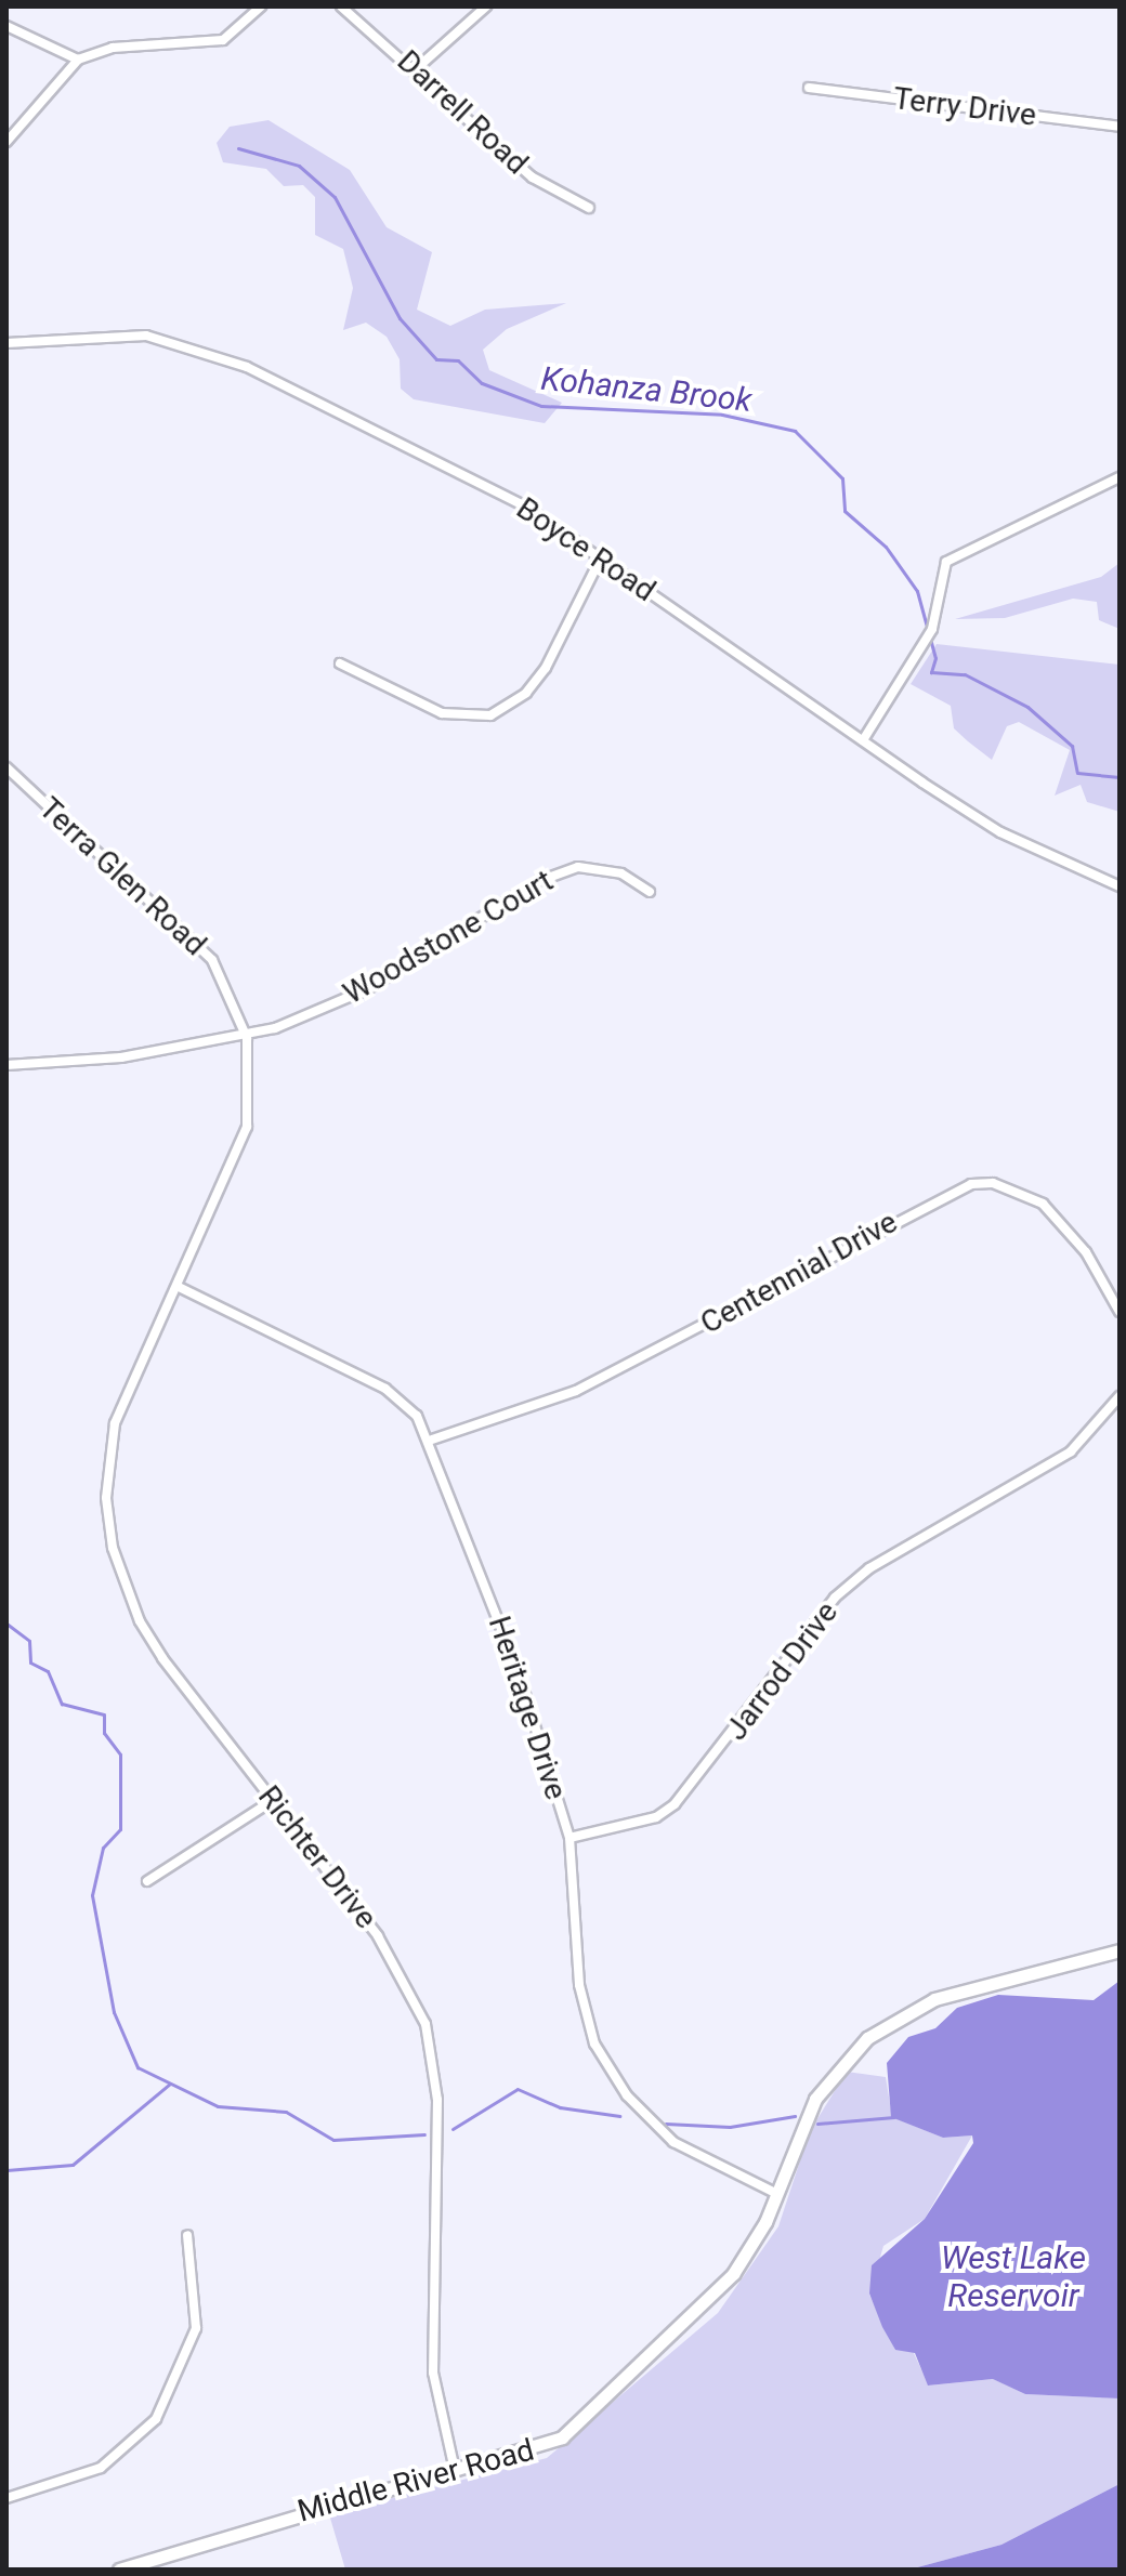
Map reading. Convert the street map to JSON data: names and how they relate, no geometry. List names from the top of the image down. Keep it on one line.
{"streets":{"main road":["Middle River Road"],"street":["Terry Drive","Darrell Road","Boyce Road","Terra Glen Road","Woodstone Court","Centennial Drive","Jarrod Drive","Heritage Drive","Richter Drive"]},"crossings":[["Terra Glen Road","Woodstone Court"],["Terra Glen Road","Heritage Drive"],["Terra Glen Road","Richter Drive"],["Centennial Drive","Heritage Drive"],["Jarrod Drive","Heritage Drive"],["Heritage Drive","Richter Drive"],["Heritage Drive","Middle River Road"],["Richter Drive","Middle River Road"]],"water":["Kohanza Brook","West Lake Reservoir"]}
